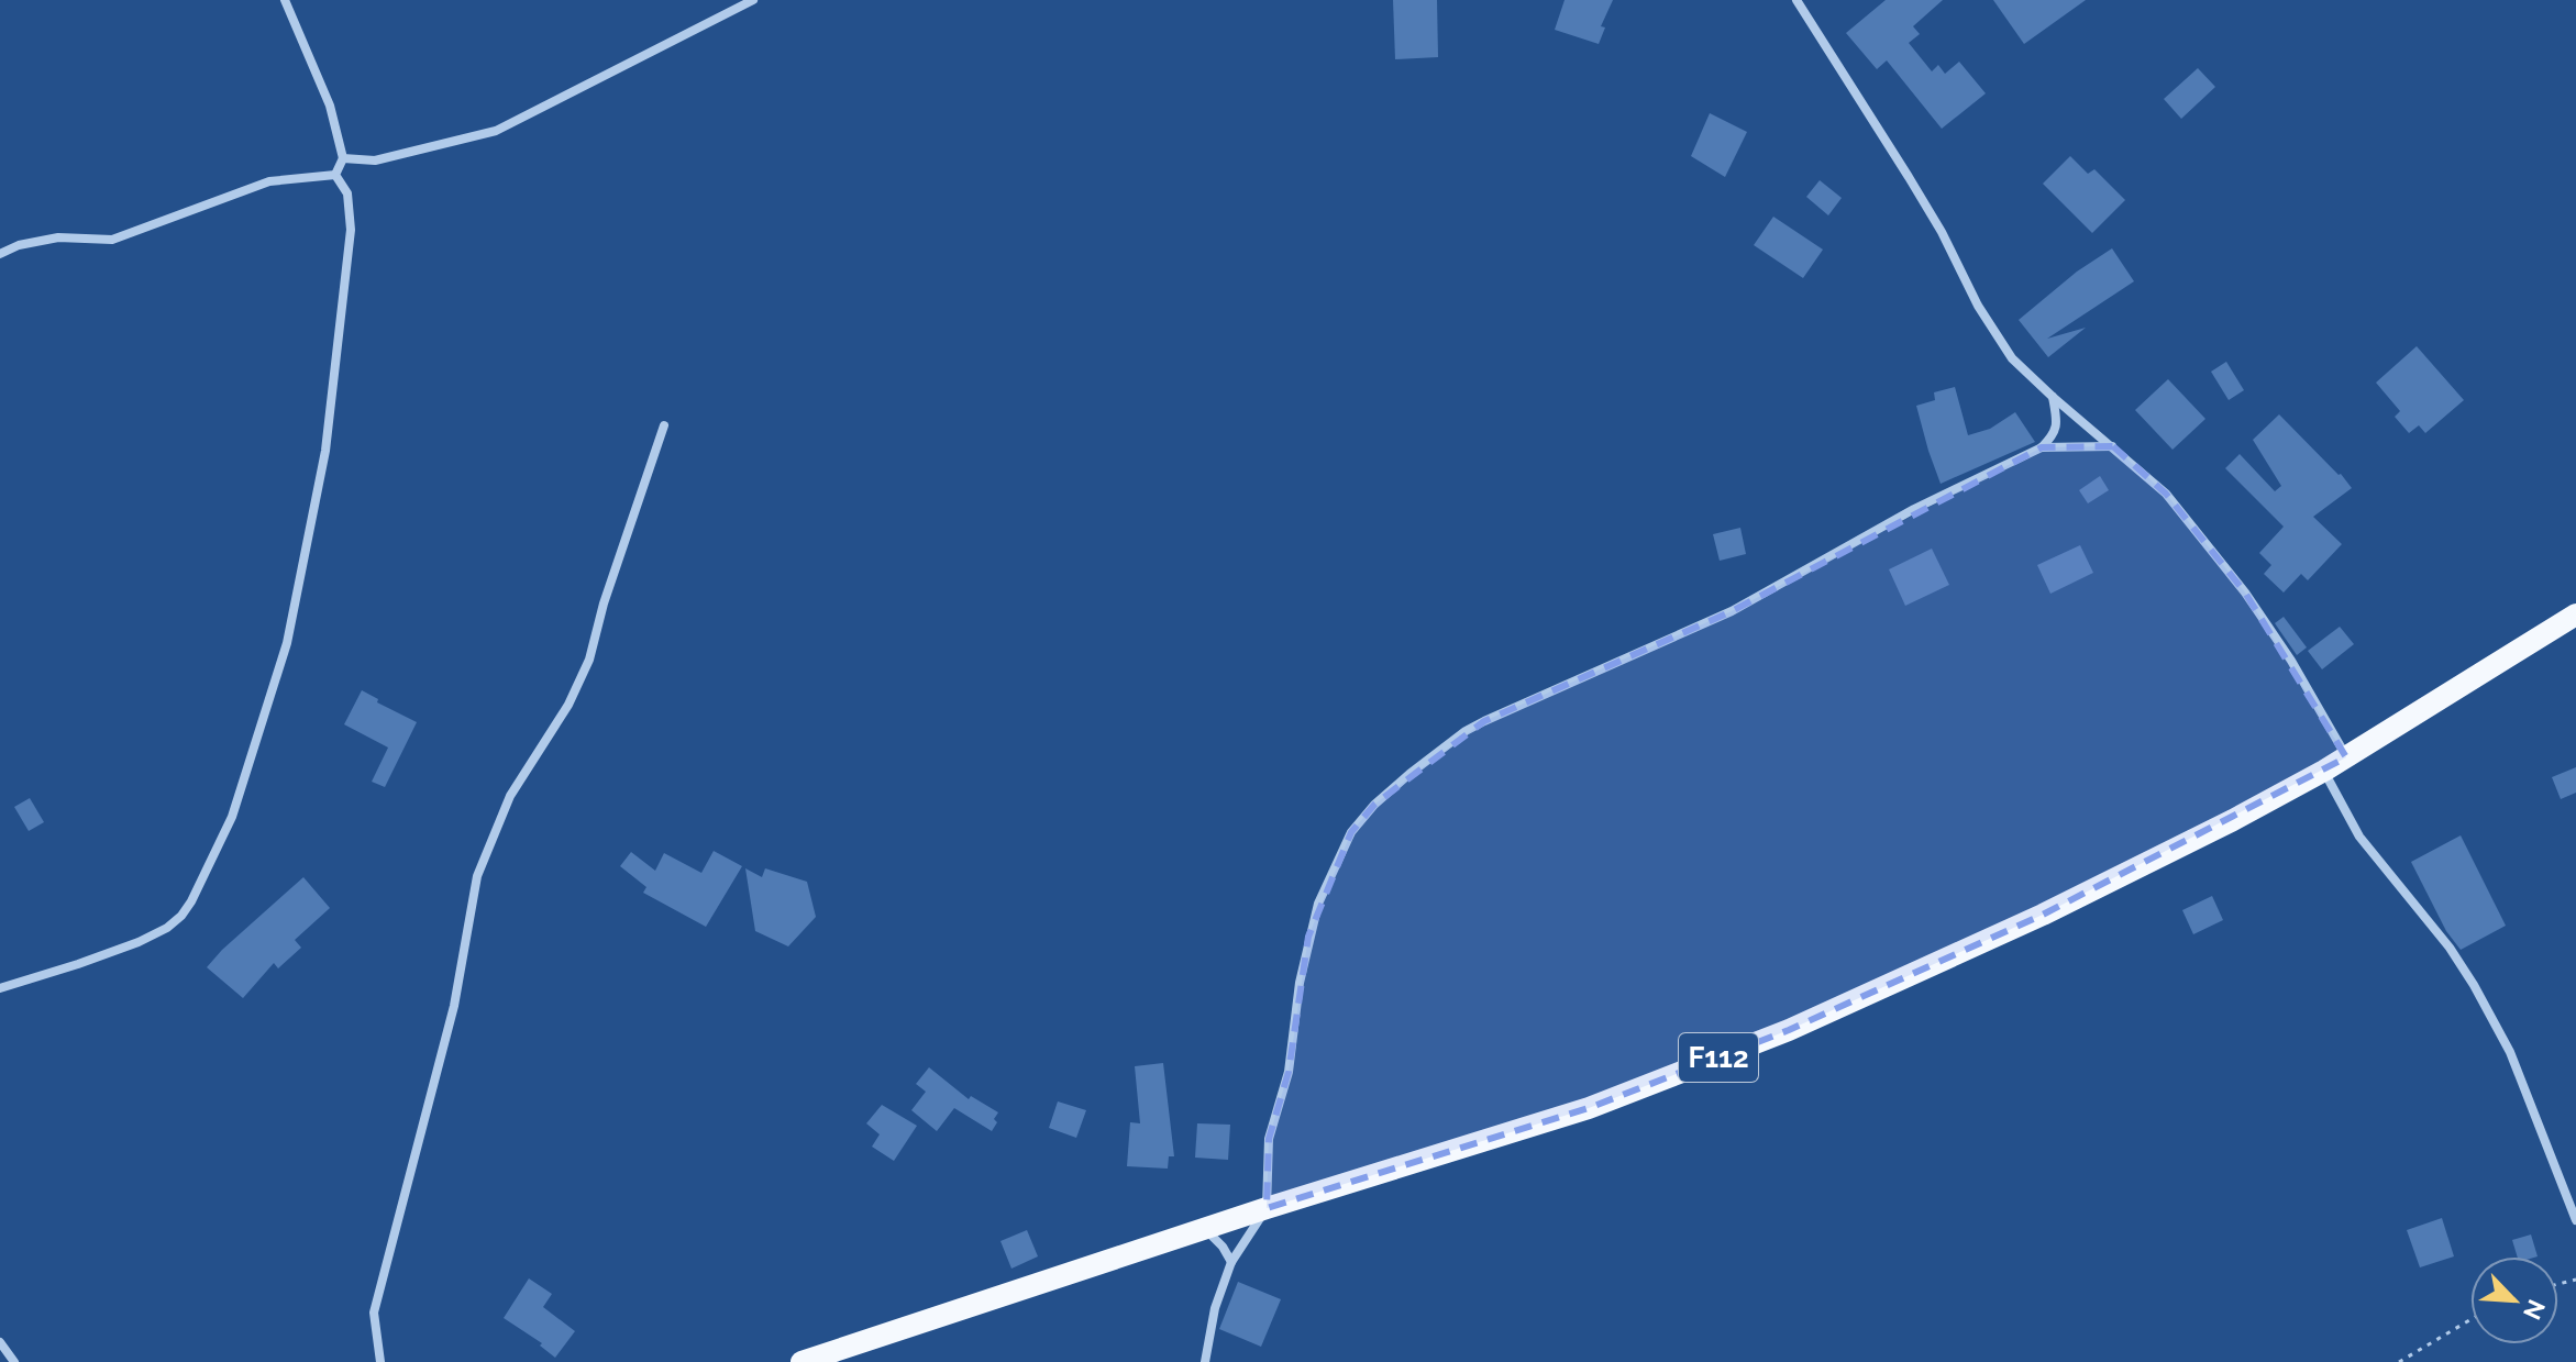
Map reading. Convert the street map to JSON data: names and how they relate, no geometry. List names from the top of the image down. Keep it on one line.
{"streets":{"main road":["F112"]},"north":"bottom right"}
